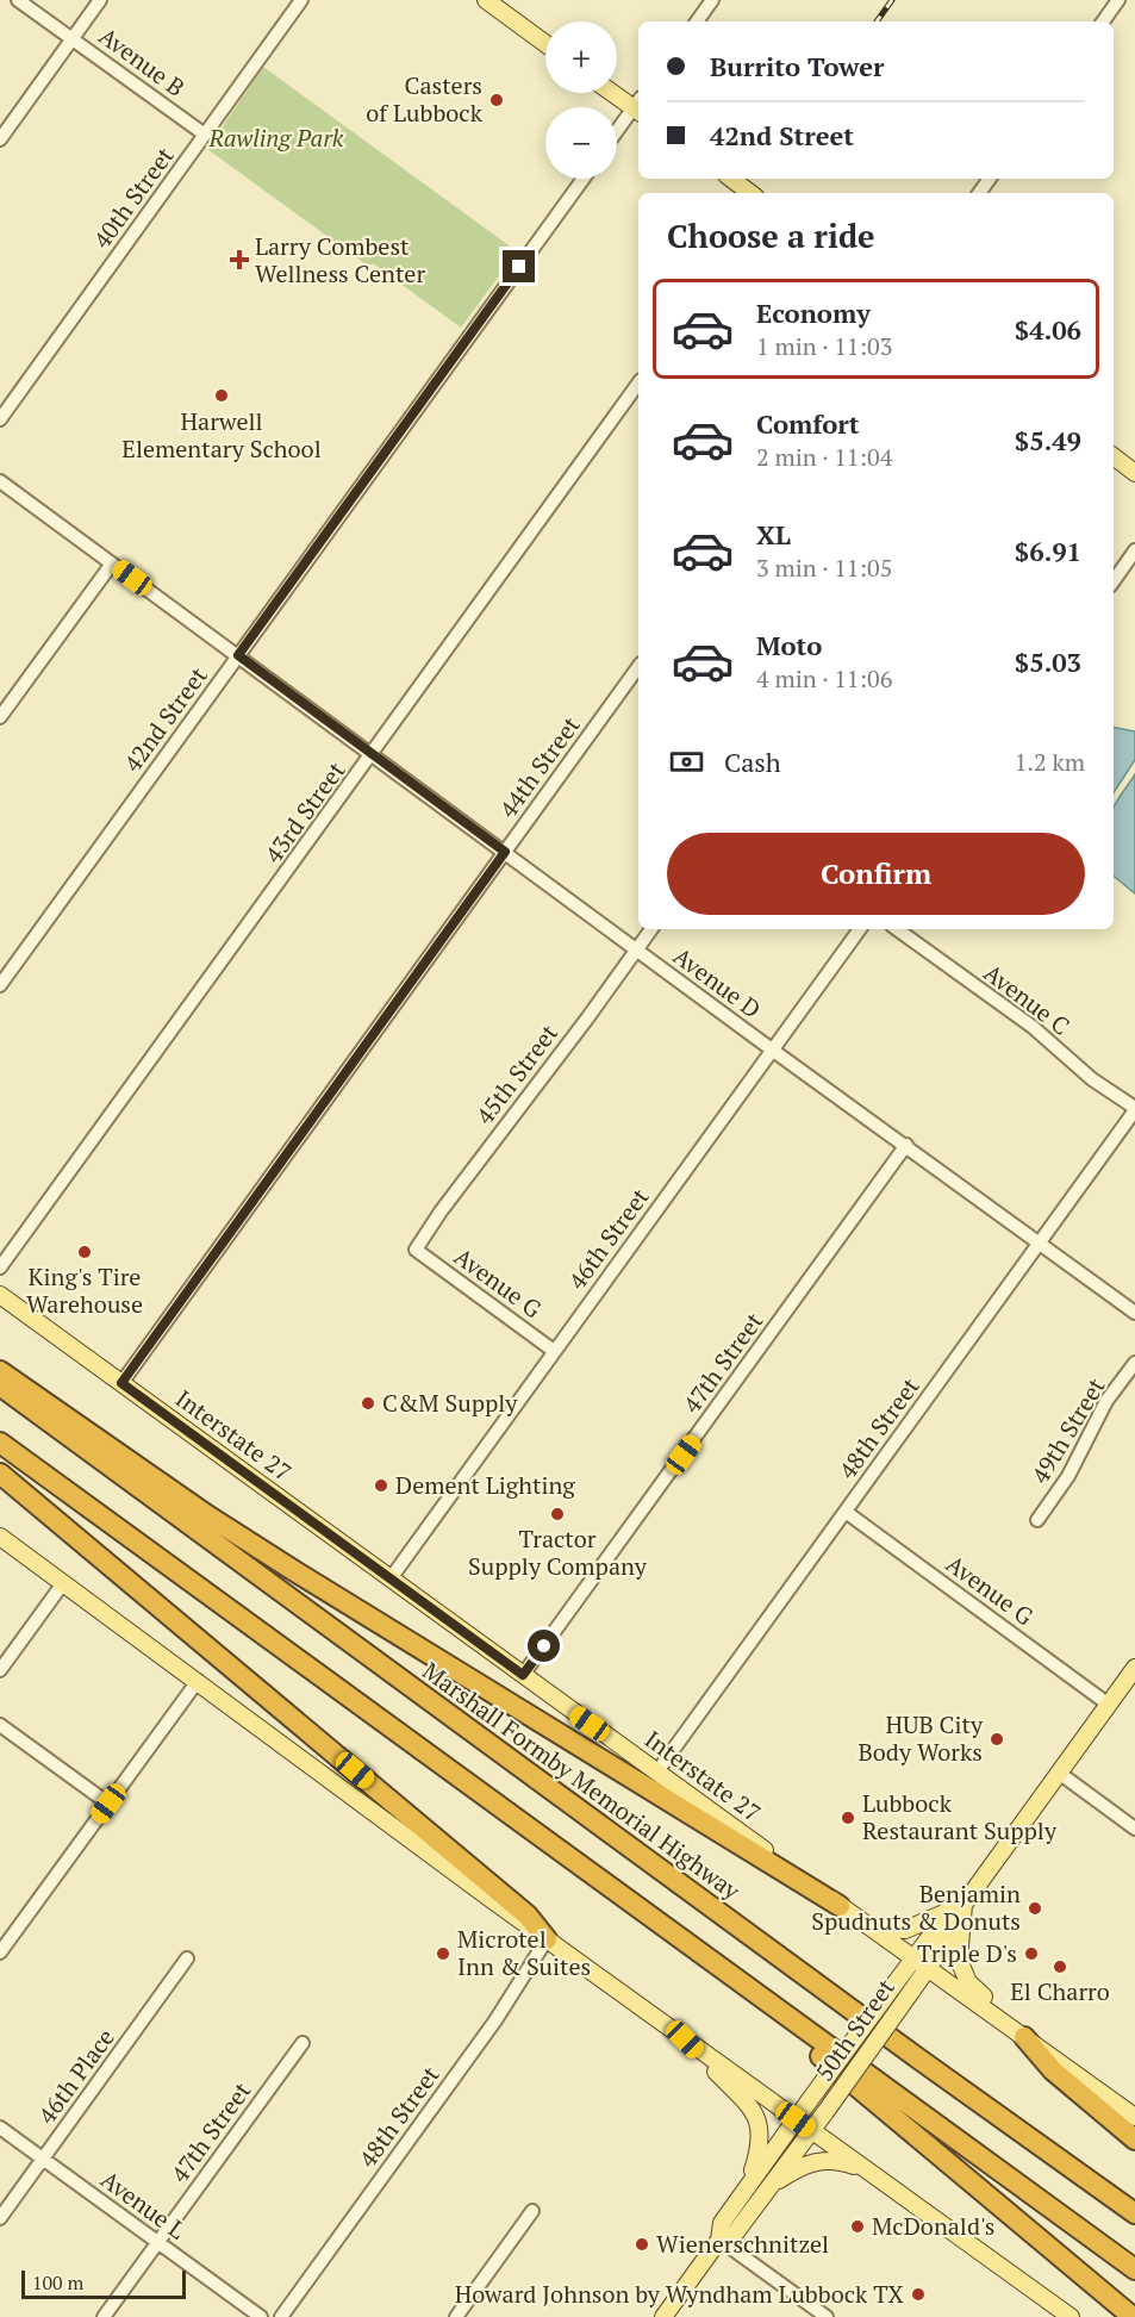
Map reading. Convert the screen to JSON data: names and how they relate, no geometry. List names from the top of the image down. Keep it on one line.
{"streets":{"highway":["Marshall Formby Memorial Highway"],"main road":["Interstate 27","50th Street"],"street":["Avenue B","40th Street","42nd Street","44th Street","43rd Street","Avenue D","Avenue C","45th Street","46th Street","Avenue G","47th Street","48th Street","49th Street","46th Place","Avenue L"]},"crossings":[["Avenue B","40th Street"],["42nd Street","Avenue D"],["44th Street","Avenue D"],["44th Street","Interstate 27"],["43rd Street","Avenue D"],["Avenue D","45th Street"],["Avenue D","46th Street"],["Avenue D","47th Street"],["Avenue D","48th Street"],["Avenue C","48th Street"],["45th Street","Avenue G"],["46th Street","Avenue G"],["46th Street","Interstate 27"],["Avenue G","48th Street"],["Avenue G","50th Street"],["47th Street","Interstate 27"],["47th Street","Avenue L"],["48th Street","Interstate 27"],["Interstate 27","50th Street"],["46th Place","Avenue L"]],"parks":["Rawling Park"],"places":{"other":["Casters of Lubbock","Harwell Elementary School","King's Tire Warehouse","C&M Supply","Dement Lighting","Tractor Supply Company","HUB City Body Works","Lubbock Restaurant Supply","Benjamin Spudnuts & Donuts","Microtel Inn & Suites","Triple D's","El Charro","McDonald's","Wienerschnitzel","Howard Johnson by Wyndham Lubbock TX"],"health":["Larry Combest Wellness Center"]},"scale_bar":"100 m","page":{"map_buttons":["+","−"],"banner":["Burrito Tower","42nd Street"],"heading":"Choose a ride","list":[{"name":"Economy","note":"1 min · 11:03","value":"$4.06"},{"name":"Comfort","note":"2 min · 11:04","value":"$5.49"},{"name":"XL","note":"3 min · 11:05","value":"$6.91"},{"name":"Moto","note":"4 min · 11:06","value":"$5.03"}],"pay":["Cash","1.2 km"],"buttons":"Confirm","scale":"100 m"}}
